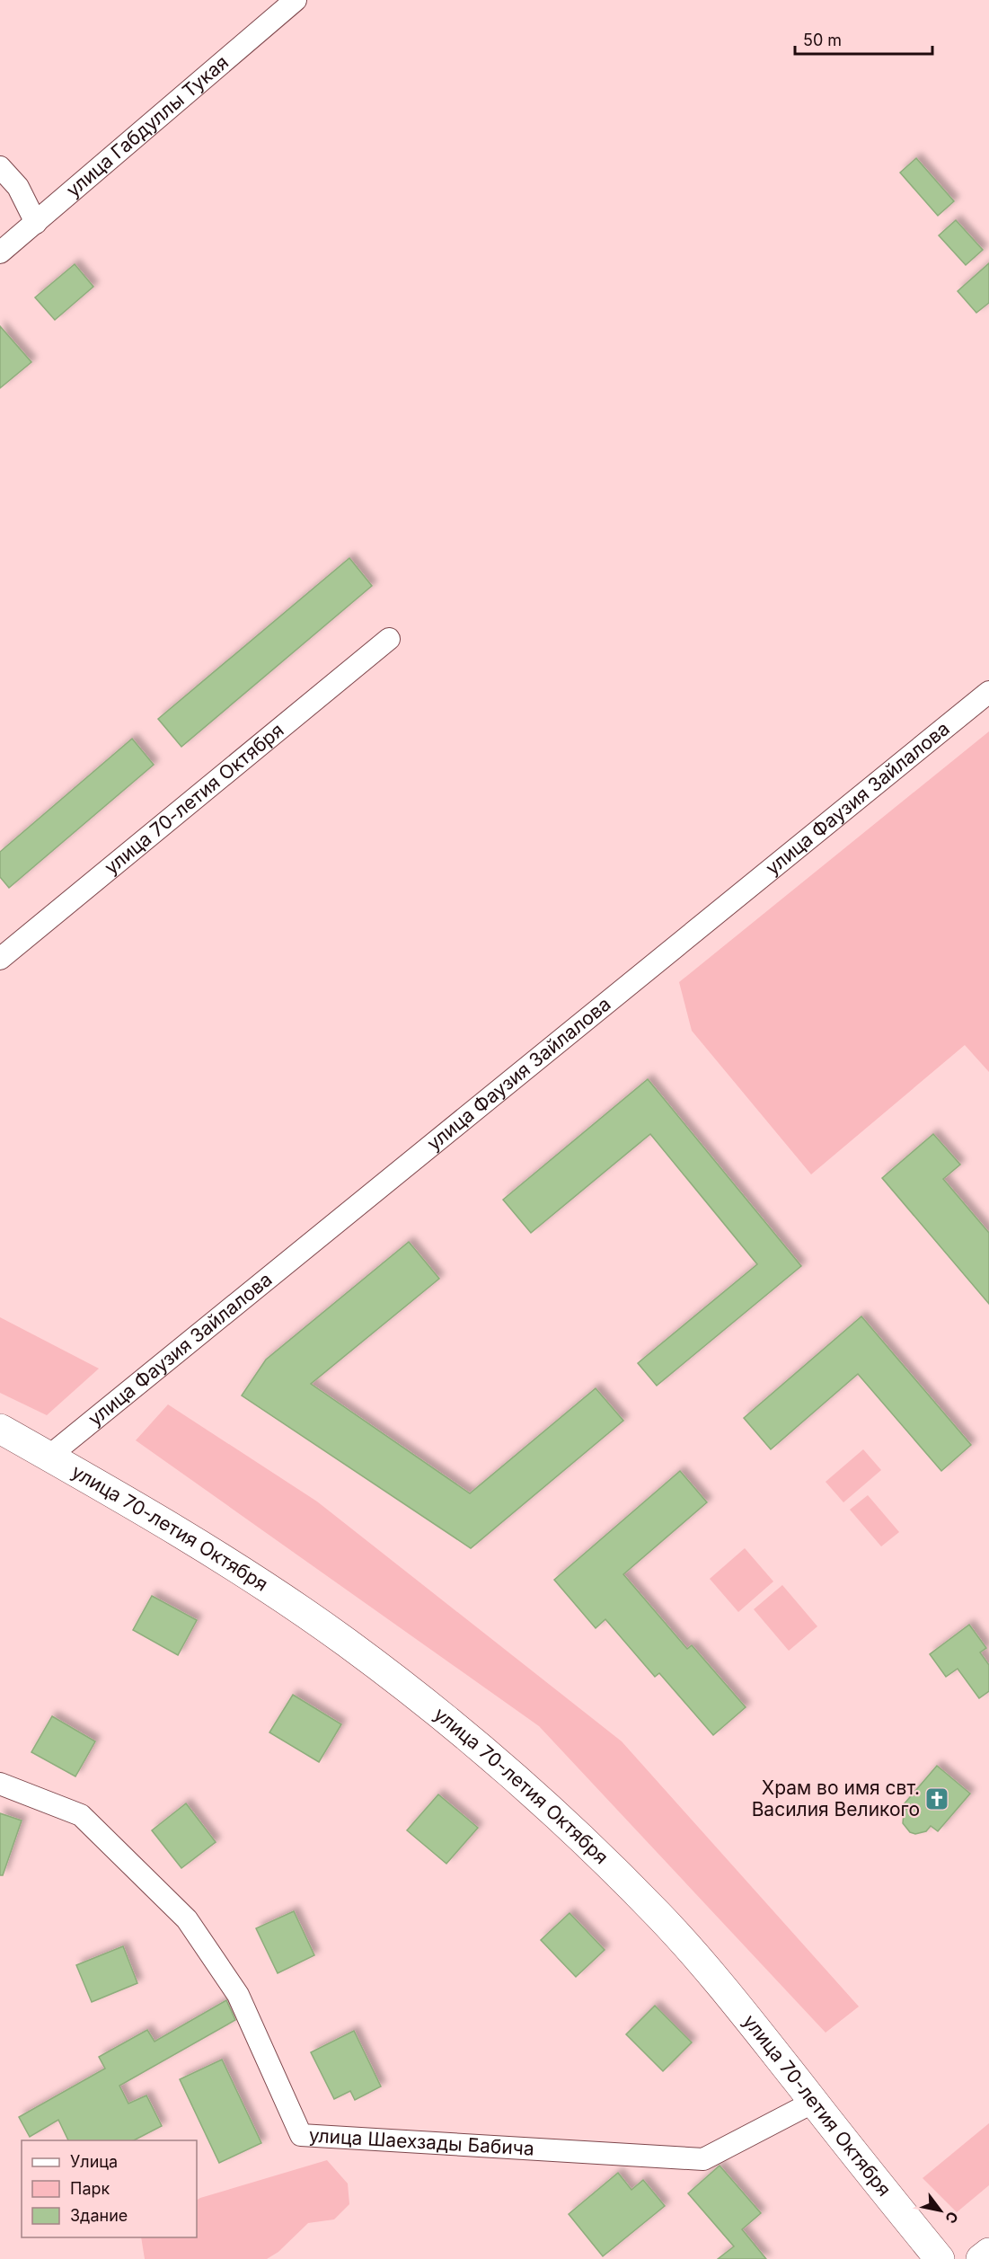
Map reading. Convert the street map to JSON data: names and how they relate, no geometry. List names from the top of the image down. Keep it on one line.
{"streets":{"main road":["улица 70-летия Октября"],"street":["улица Габдуллы Тукая","улица Фаузия Зайлалова","улица Шаехзады Бабича"]},"crossings":[["улица 70-летия Октября","улица Фаузия Зайлалова"],["улица 70-летия Октября","улица Шаехзады Бабича"]],"places":{"church":["Храм во имя свт. Василия Великого"]},"legend":["Улица","Парк","Здание"],"scale_bar":"50 m","north":"bottom right"}
